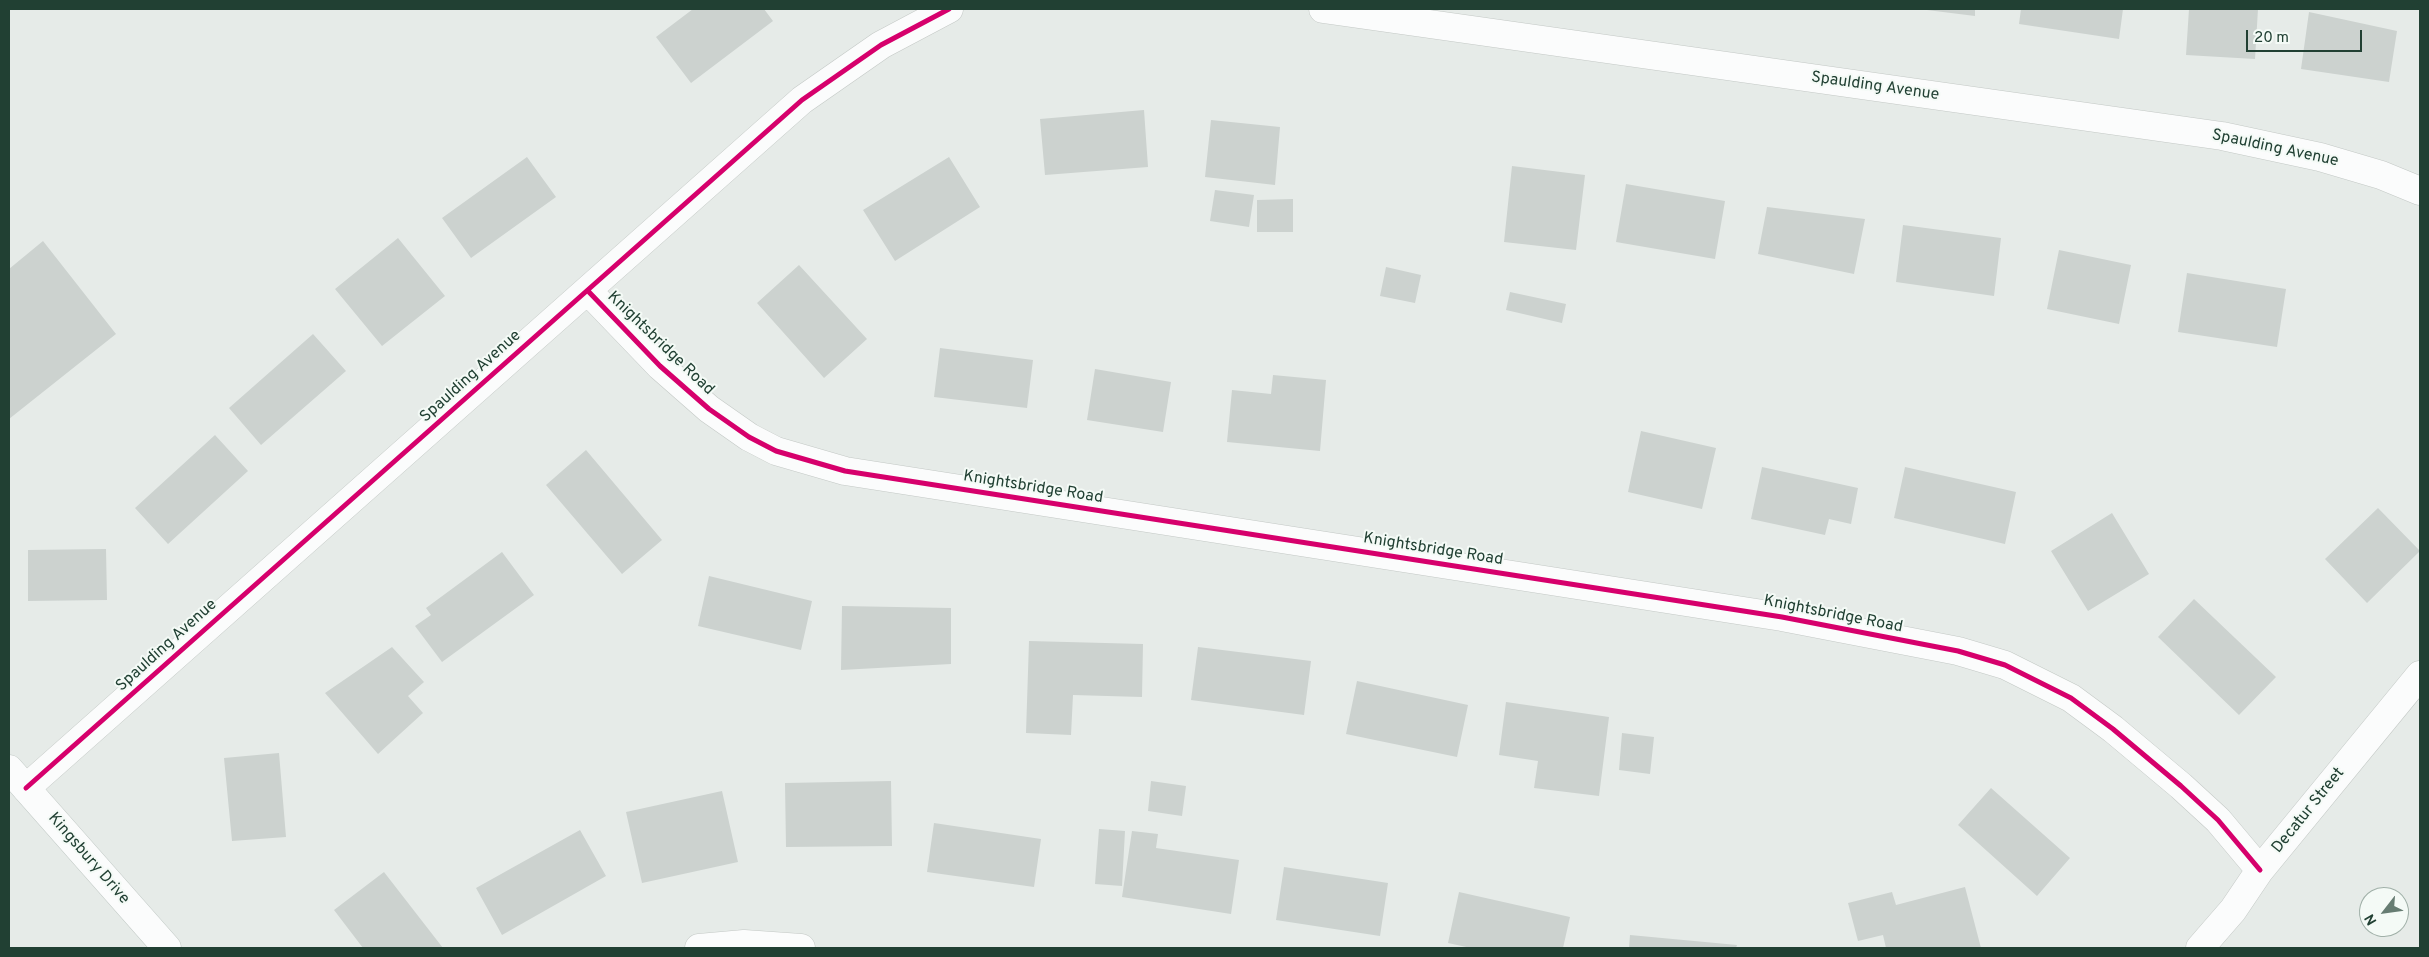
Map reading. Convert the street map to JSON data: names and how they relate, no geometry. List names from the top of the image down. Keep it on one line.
{"streets":{"street":["Spaulding Avenue","Knightsbridge Road","Decatur Street","Kingsbury Drive"]},"crossings":[["Spaulding Avenue","Knightsbridge Road"],["Spaulding Avenue","Kingsbury Drive"],["Knightsbridge Road","Decatur Street"]],"scale_bar":"20 m","north":"bottom left"}
